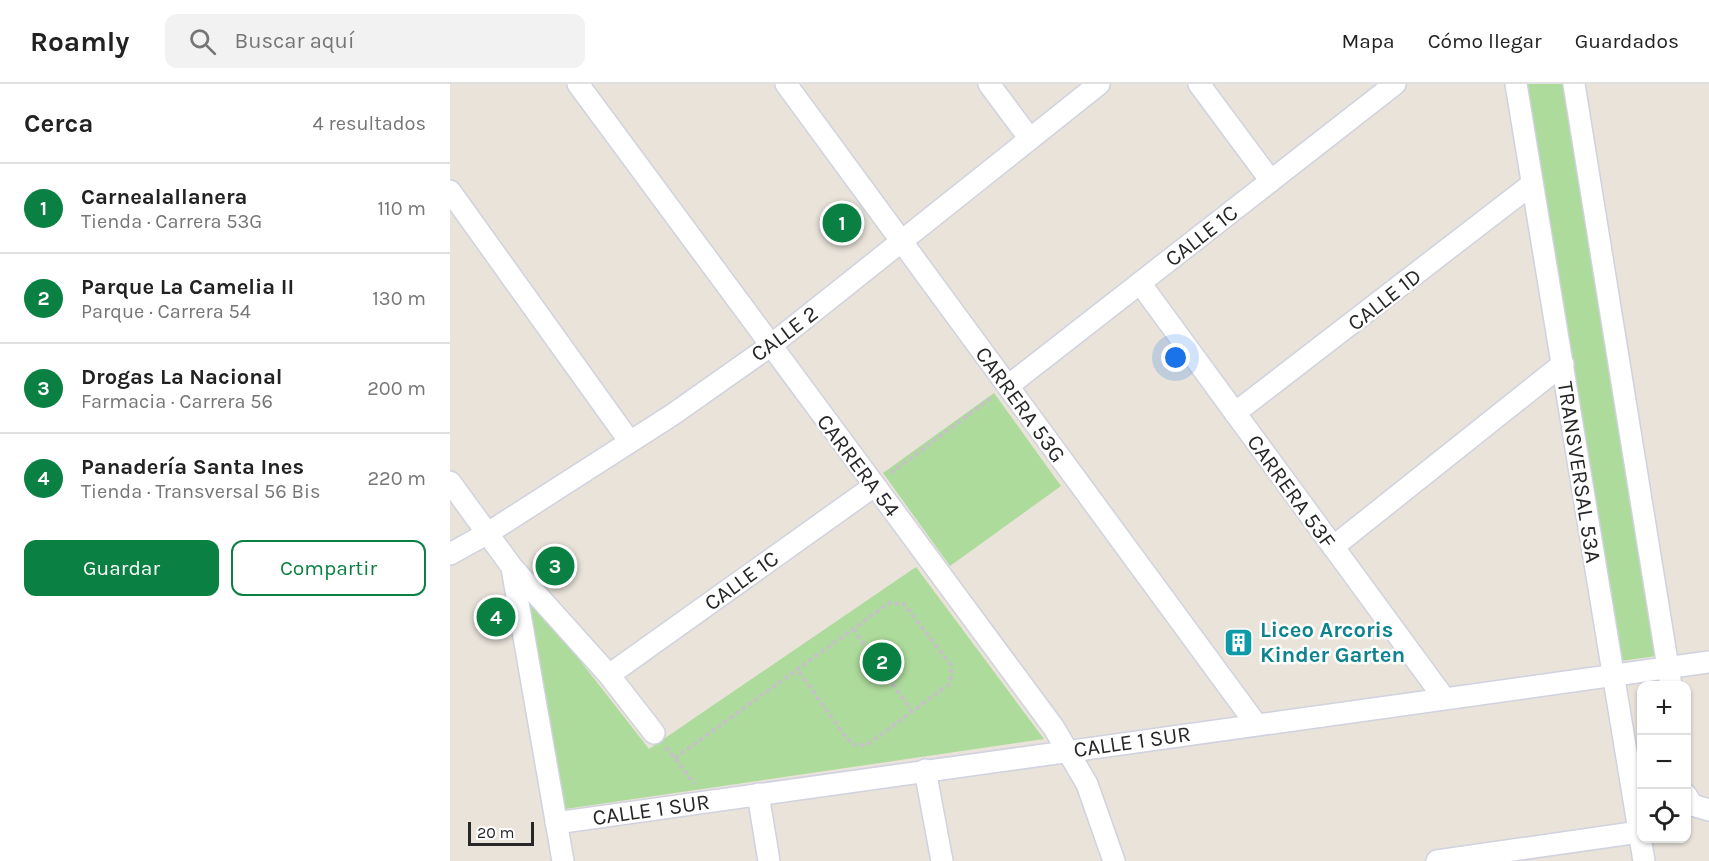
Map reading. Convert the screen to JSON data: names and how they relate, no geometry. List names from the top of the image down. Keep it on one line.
{"streets":{"street":["CALLE 1C","CALLE 1D","CALLE 2","CARRERA 53G","CARRERA 54","TRANSVERSAL 53A","CARRERA 53F","CALLE 1 SUR"]},"crossings":[["CALLE 1C","CARRERA 53G"],["CALLE 1C","CARRERA 54"],["CALLE 1C","CARRERA 53F"],["CALLE 1D","TRANSVERSAL 53A"],["CALLE 1D","CARRERA 53F"],["CALLE 2","CARRERA 53G"],["CALLE 2","CARRERA 54"],["CARRERA 53G","CALLE 1 SUR"],["CARRERA 54","CALLE 1 SUR"],["TRANSVERSAL 53A","CALLE 1 SUR"],["CARRERA 53F","CALLE 1 SUR"]],"places":{"building":["Liceo Arcoris Kinder Garten"]},"scale_bar":"20 m","page":{"header":"Roamly","search":"Buscar aquí","nav":["Mapa","Cómo llegar","Guardados"],"heading":["Cerca","4 resultados"],"list":[{"mark":"1","name":"Carnealallanera","note":"Tienda · Carrera 53G","value":"110 m"},{"mark":"2","name":"Parque La Camelia II","note":"Parque · Carrera 54","value":"130 m"},{"mark":"3","name":"Drogas La Nacional","note":"Farmacia · Carrera 56","value":"200 m"},{"mark":"4","name":"Panadería Santa Ines","note":"Tienda · Transversal 56 Bis","value":"220 m"}],"pins":["1","3","4","2"],"buttons":["Guardar","Compartir"],"map_buttons":["+","−"],"scale":"20 m"}}
